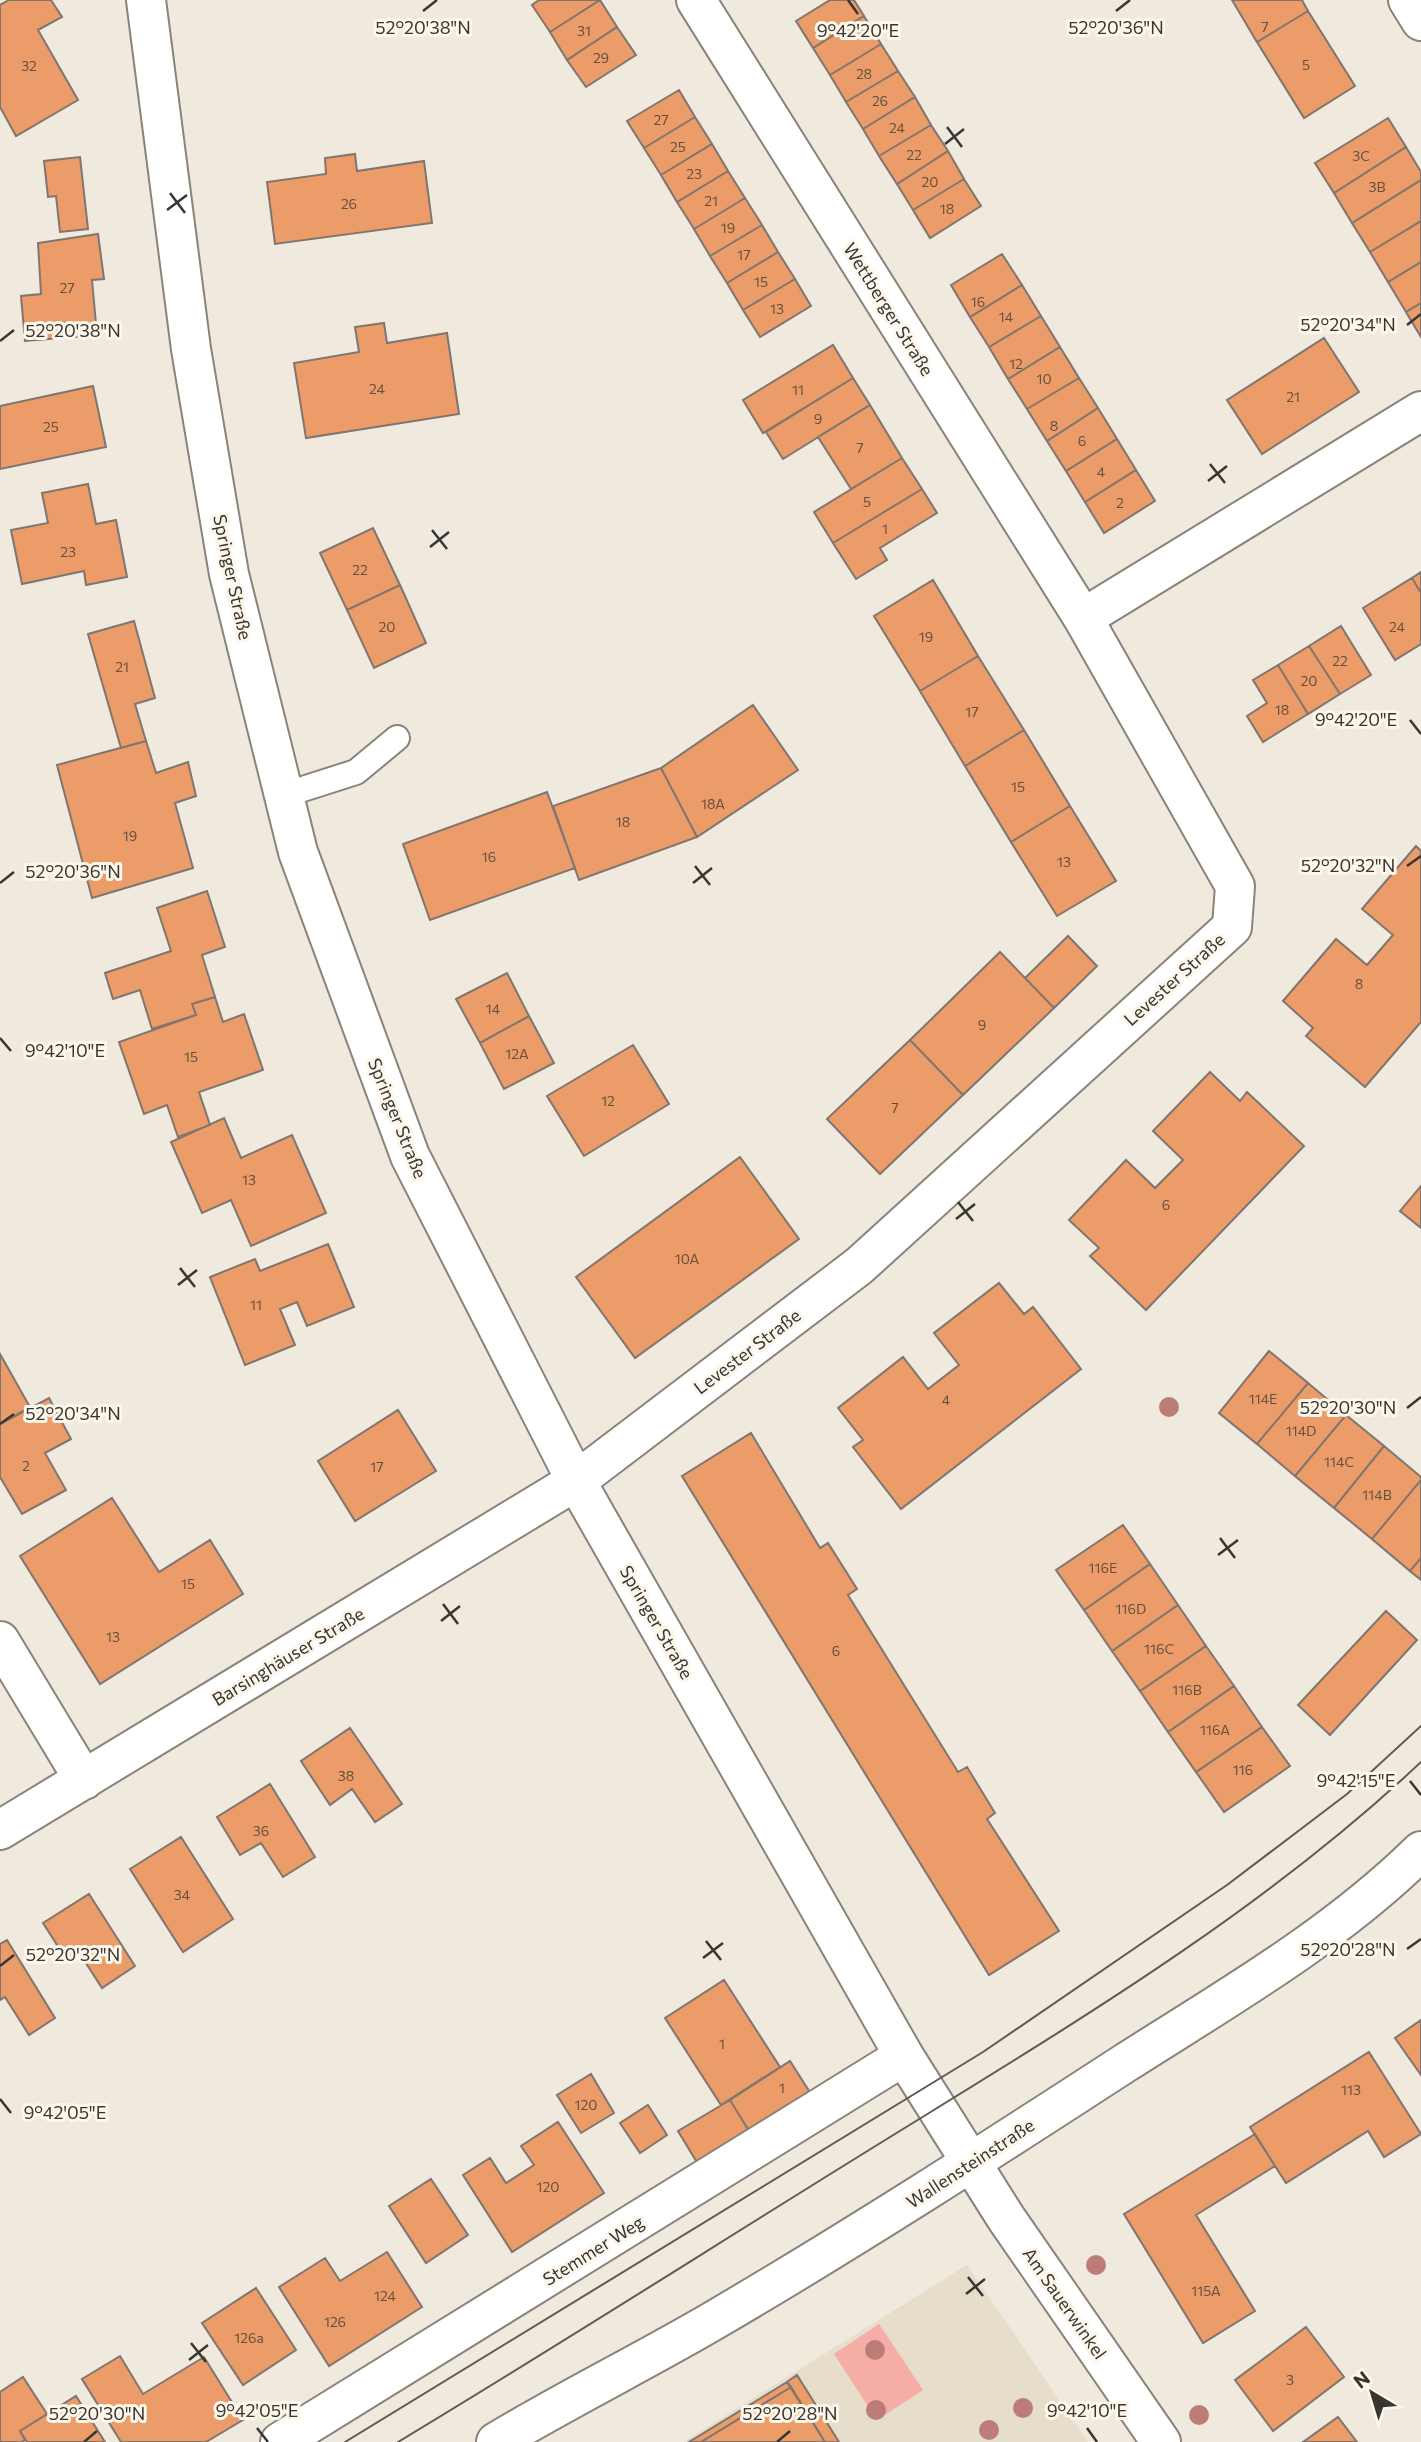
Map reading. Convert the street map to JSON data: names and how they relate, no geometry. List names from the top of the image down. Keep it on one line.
{"streets":{"street":["Wettberger Straße","Springer Straße","Levester Straße","Barsinghäuser Straße","Wallensteinstraße","Stemmer Weg","Am Sauerwinkel"]},"crossings":[["Wettberger Straße","Levester Straße"],["Springer Straße","Levester Straße"],["Springer Straße","Barsinghäuser Straße"],["Springer Straße","Wallensteinstraße"],["Springer Straße","Stemmer Weg"],["Springer Straße","Am Sauerwinkel"],["Levester Straße","Barsinghäuser Straße"],["Wallensteinstraße","Am Sauerwinkel"]],"house_numbers":["7","31","29","5","32","28","26","27","24","25","22","3C","23","20","3B","21","26","18","19","17","15","27","16","13","14","12","10","24","11","21","9","8","25","6","7","4","5","2","1","23","22","20","24","19","22","21","20","18","17","15","18A","18","19","16","13","8","14","9","12A","15","12","7","13","6","10A","11","114E","4","114D","114C","2","17","114B","116E","15","116D","13","116C","6","116B","116A","116","38","36","34","1","1","113","120","120","115A","124","126","126a","3"],"north":"top left","coordinates":["52°20'38\"N","52°20'36\"N","9°42'20\"E","52°20'34\"N","52°20'32\"N","9°42'10\"E","52°20'30\"N","9°42'15\"E","52°20'28\"N","9°42'05\"E"]}
